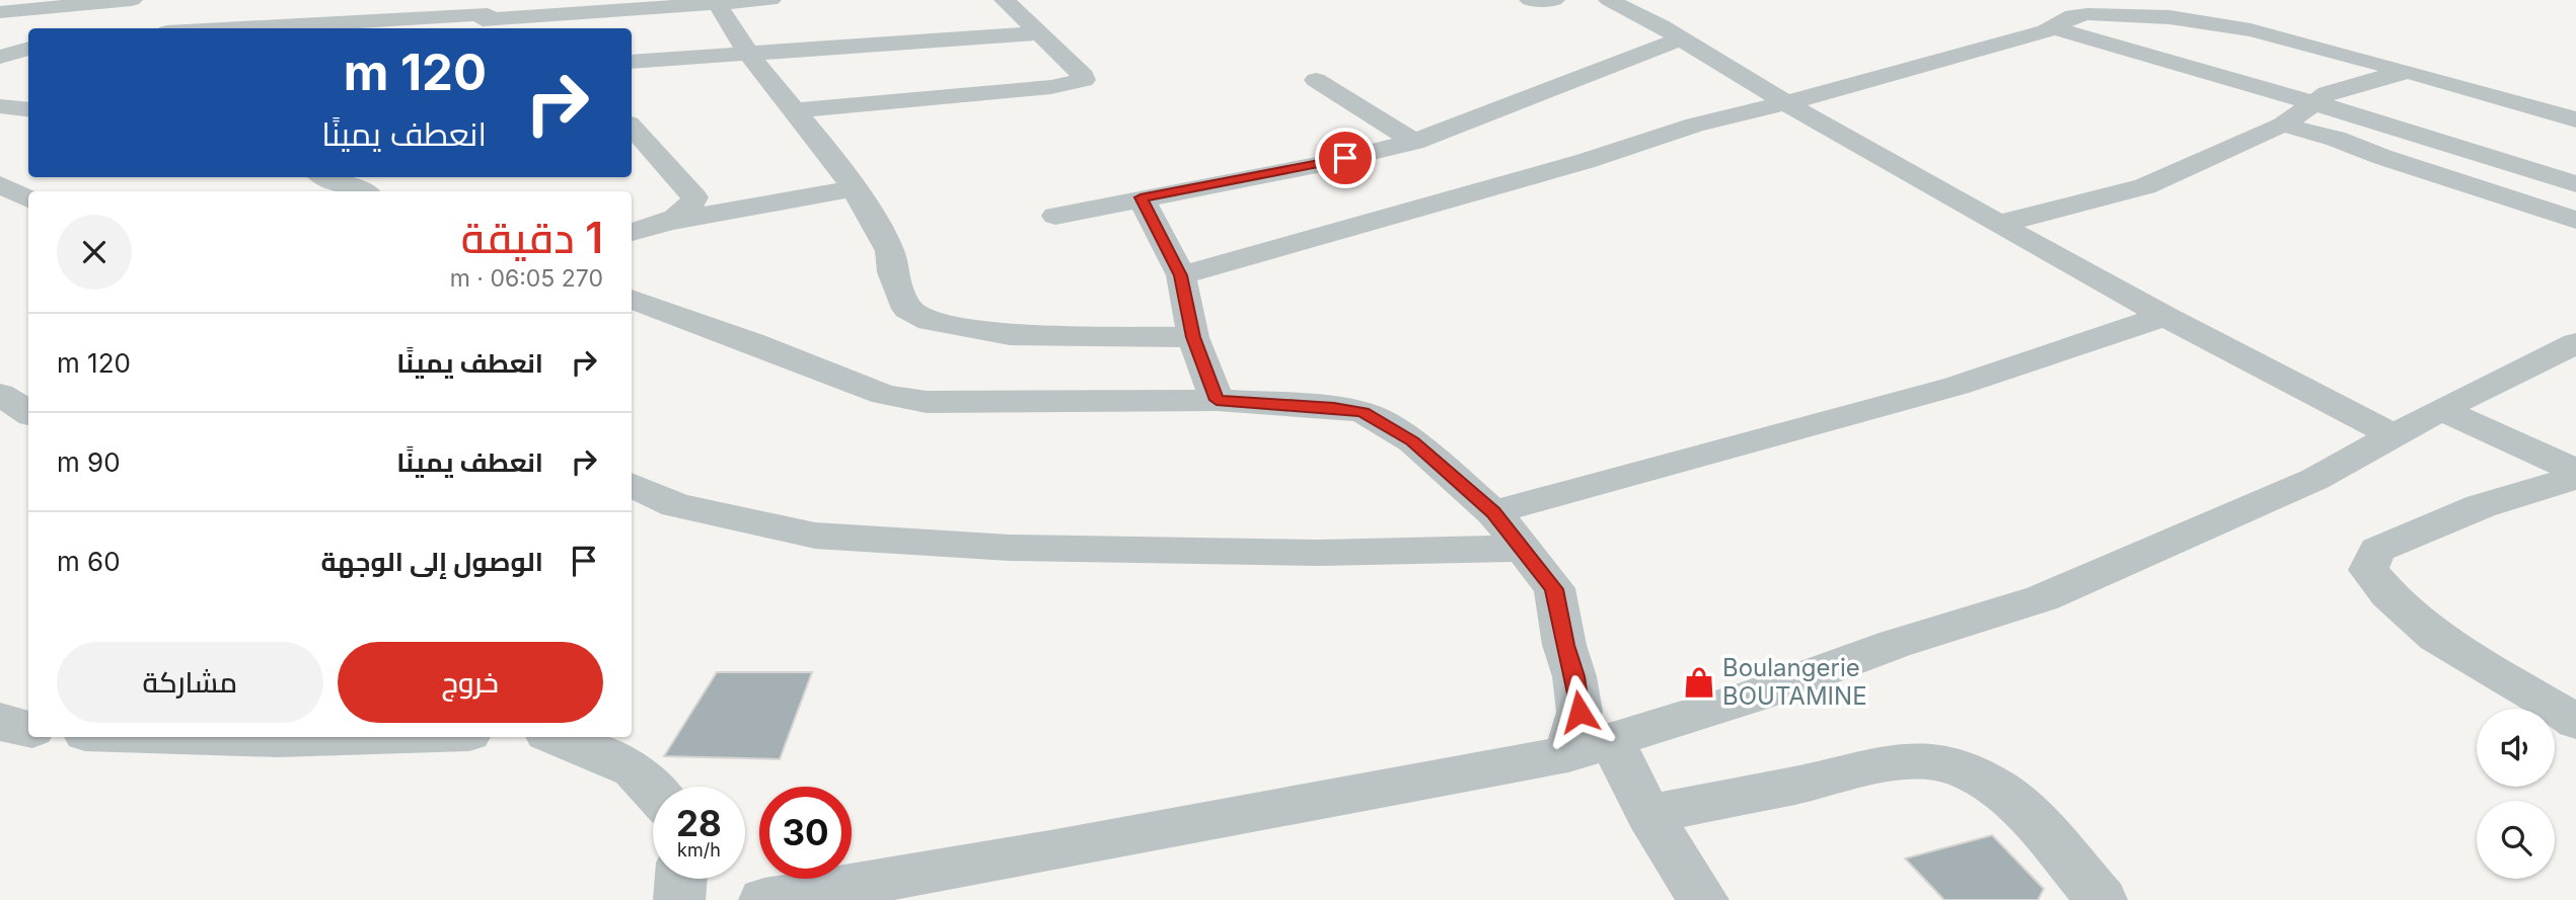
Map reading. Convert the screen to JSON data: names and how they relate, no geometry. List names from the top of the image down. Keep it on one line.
{"places":{"shop":["Boulangerie BOUTAMINE"]},"page":{"turn":["120 m","انعطف يمينًا"],"heading":["1 دقيقة","270 m · 06:05"],"list":[{"name":"انعطف يمينًا","value":"120 m"},{"name":"انعطف يمينًا","value":"90 m"},{"name":"الوصول إلى الوجهة","value":"60 m"}],"buttons":["خروج","مشاركة"],"speed":"28 km/h","limit":"30"}}
